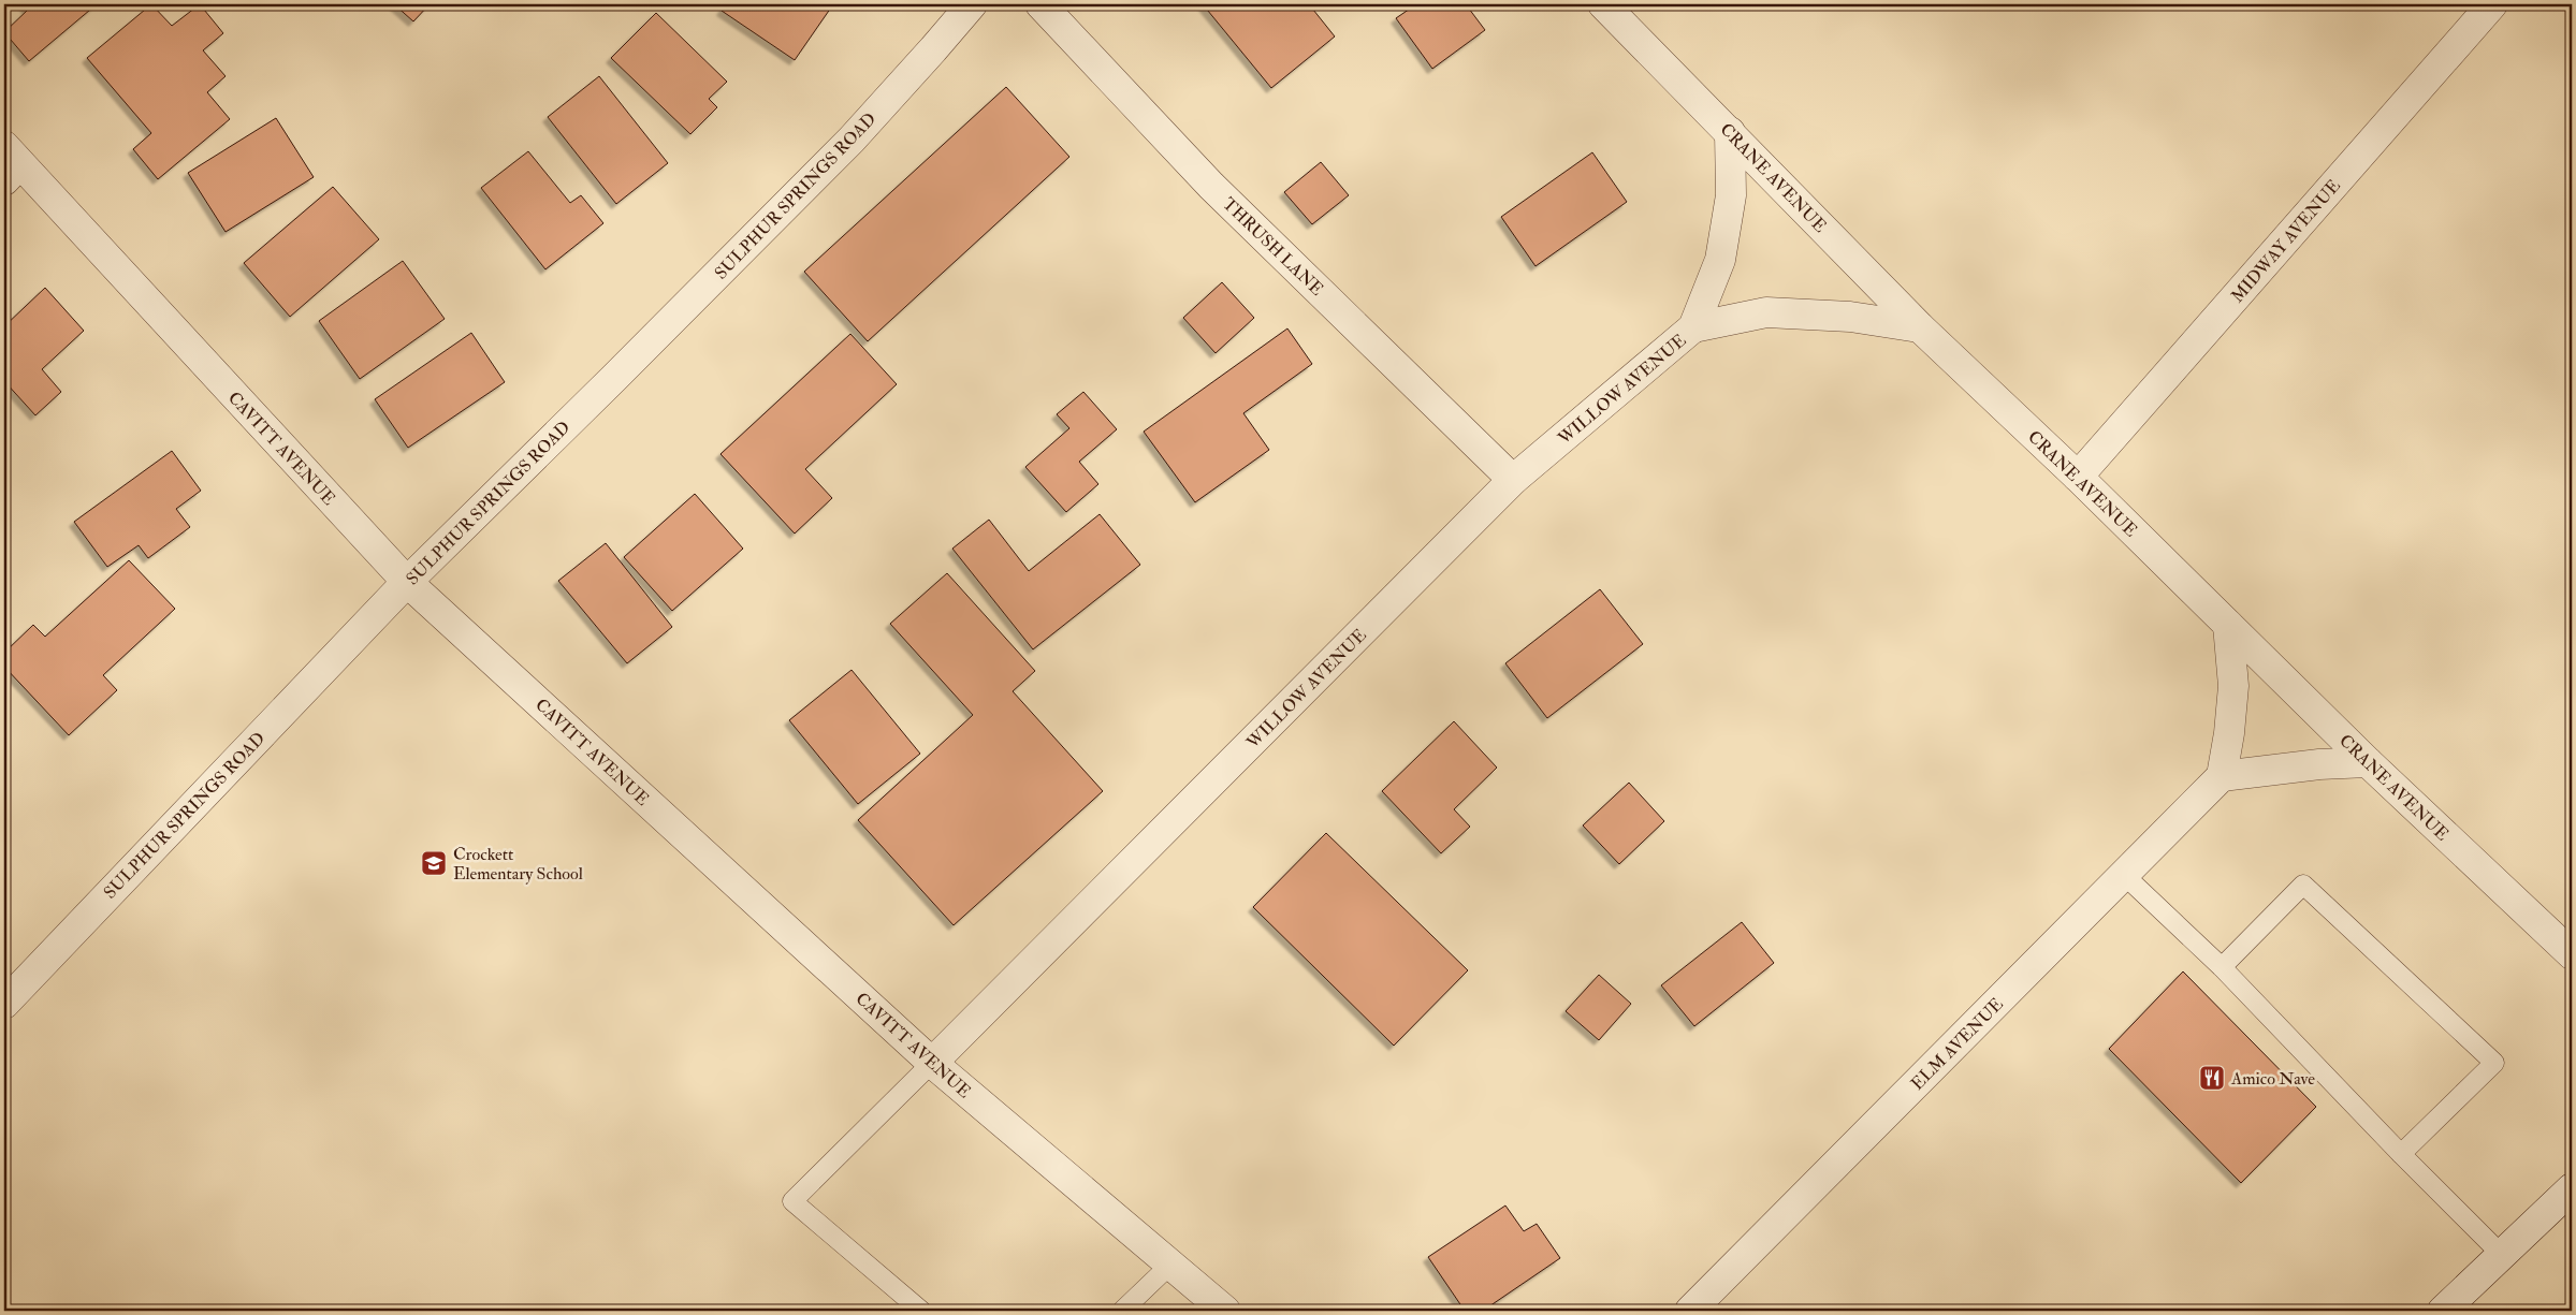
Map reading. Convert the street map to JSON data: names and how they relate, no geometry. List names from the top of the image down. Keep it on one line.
{"streets":{"street":["CRANE AVENUE","SULPHUR SPRINGS ROAD","MIDWAY AVENUE","THRUSH LANE","WILLOW AVENUE","CAVITT AVENUE","ELM AVENUE"]},"crossings":[["CRANE AVENUE","MIDWAY AVENUE"],["CRANE AVENUE","WILLOW AVENUE"],["SULPHUR SPRINGS ROAD","CAVITT AVENUE"],["THRUSH LANE","WILLOW AVENUE"],["WILLOW AVENUE","CAVITT AVENUE"]],"places":{"school or university":["Crockett Elementary School"],"restaurant":["Amico Nave"]}}
